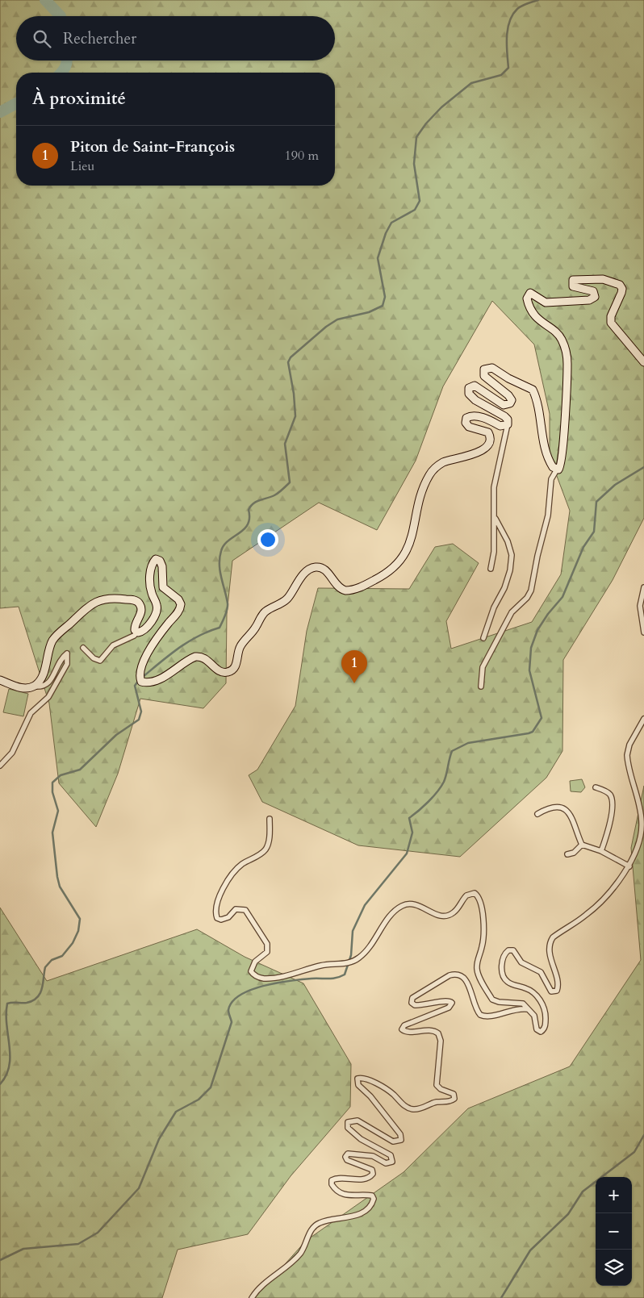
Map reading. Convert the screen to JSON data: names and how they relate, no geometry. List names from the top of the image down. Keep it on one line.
{"page":{"search":"Rechercher","heading":"À proximité","list":[{"mark":"1","name":"Piton de Saint-François","note":"Lieu","value":"190 m"}],"pins":"1","map_buttons":["+","−"]}}
